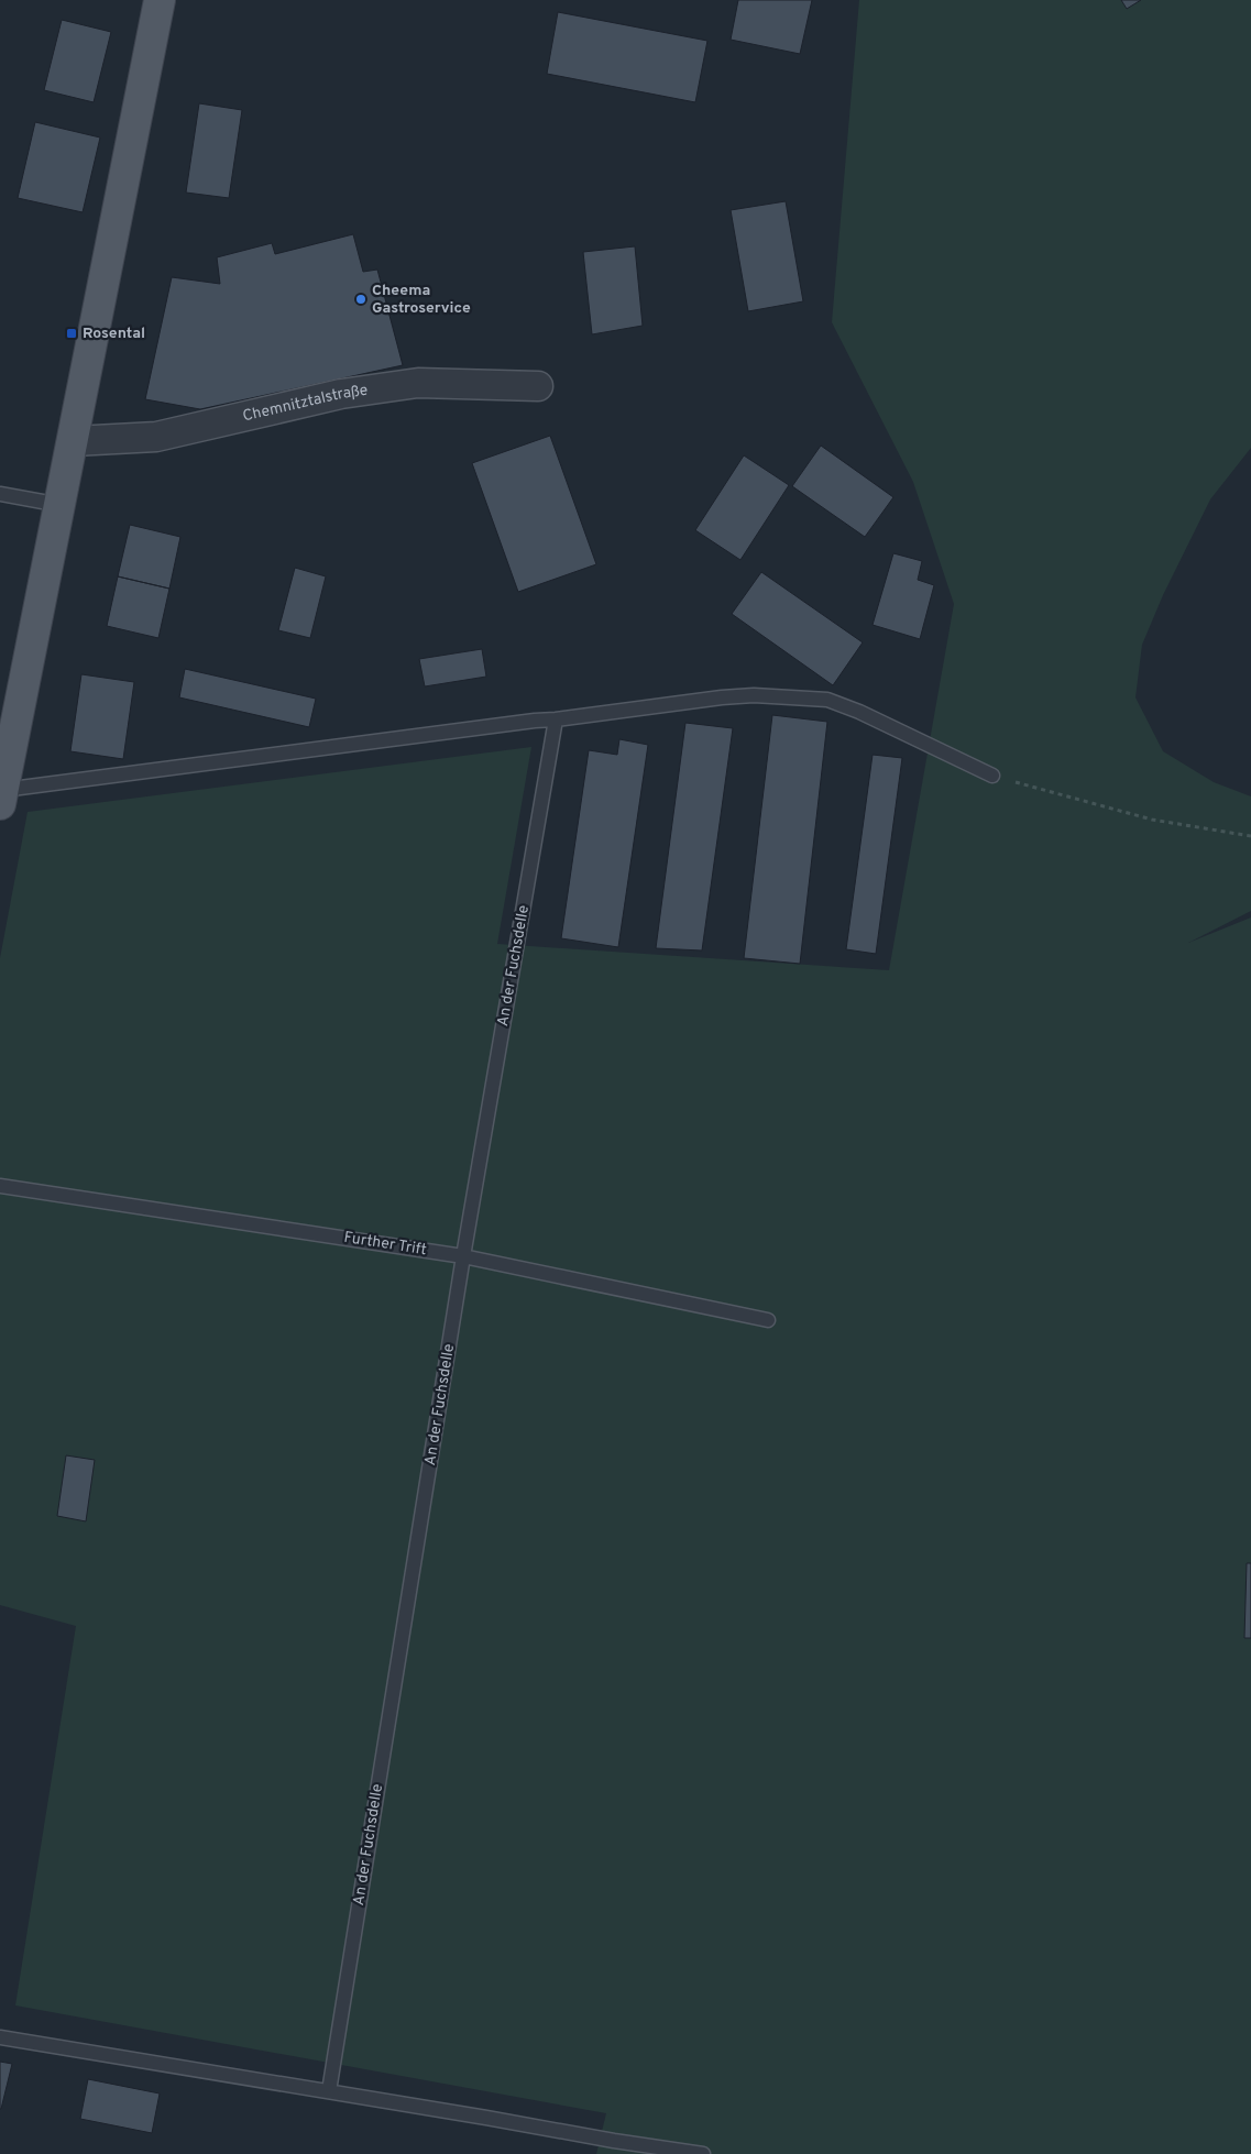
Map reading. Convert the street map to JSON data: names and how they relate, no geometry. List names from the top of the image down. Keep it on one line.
{"streets":{"street":["Chemnitztalstraße"],"lane":["An der Fuchsdelle","Further Trift"]},"crossings":[["An der Fuchsdelle","Further Trift"]],"places":{"other":["Cheema Gastroservice"],"transit":["Rosental"]}}
